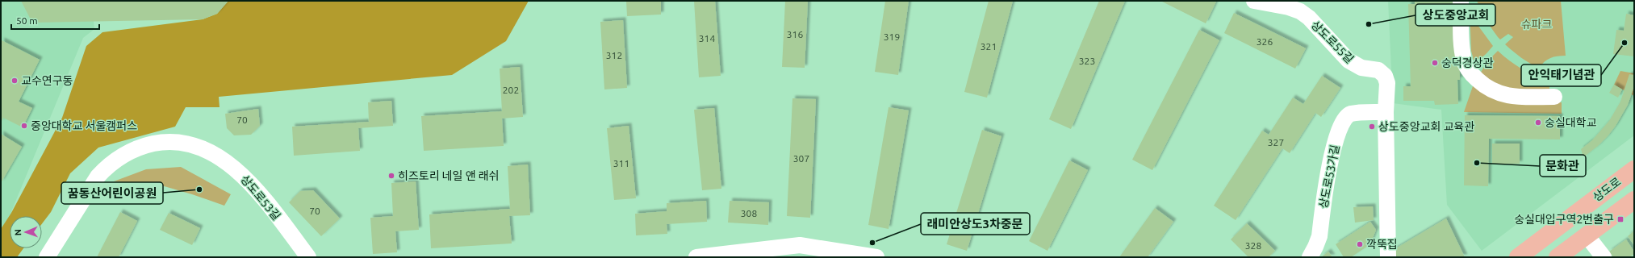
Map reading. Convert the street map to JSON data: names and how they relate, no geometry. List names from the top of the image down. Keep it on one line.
{"streets":{"main road":["상도로"],"street":["상도로55길","상도로53가길","상도로53길"]},"crossings":[["상도로55길","상도로53가길"]],"parks":["슈파크"],"places":{"other":["상도중앙교회","안익태기념관","숭덕경상관","교수연구동","숭실대학교","중앙대학교 서울캠퍼스","상도중앙교회 교육관","문화관","히즈토리 네일 앤 래쉬","꿈동산어린이공원","래미안상도3차중문","깍뚝집"],"transit":["숭실대입구역2번출구"]},"house_numbers":["316","319","314","326","321","312","323","202","70","327","307","311","70","308","328"],"scale_bar":"50 m","north":"left"}
